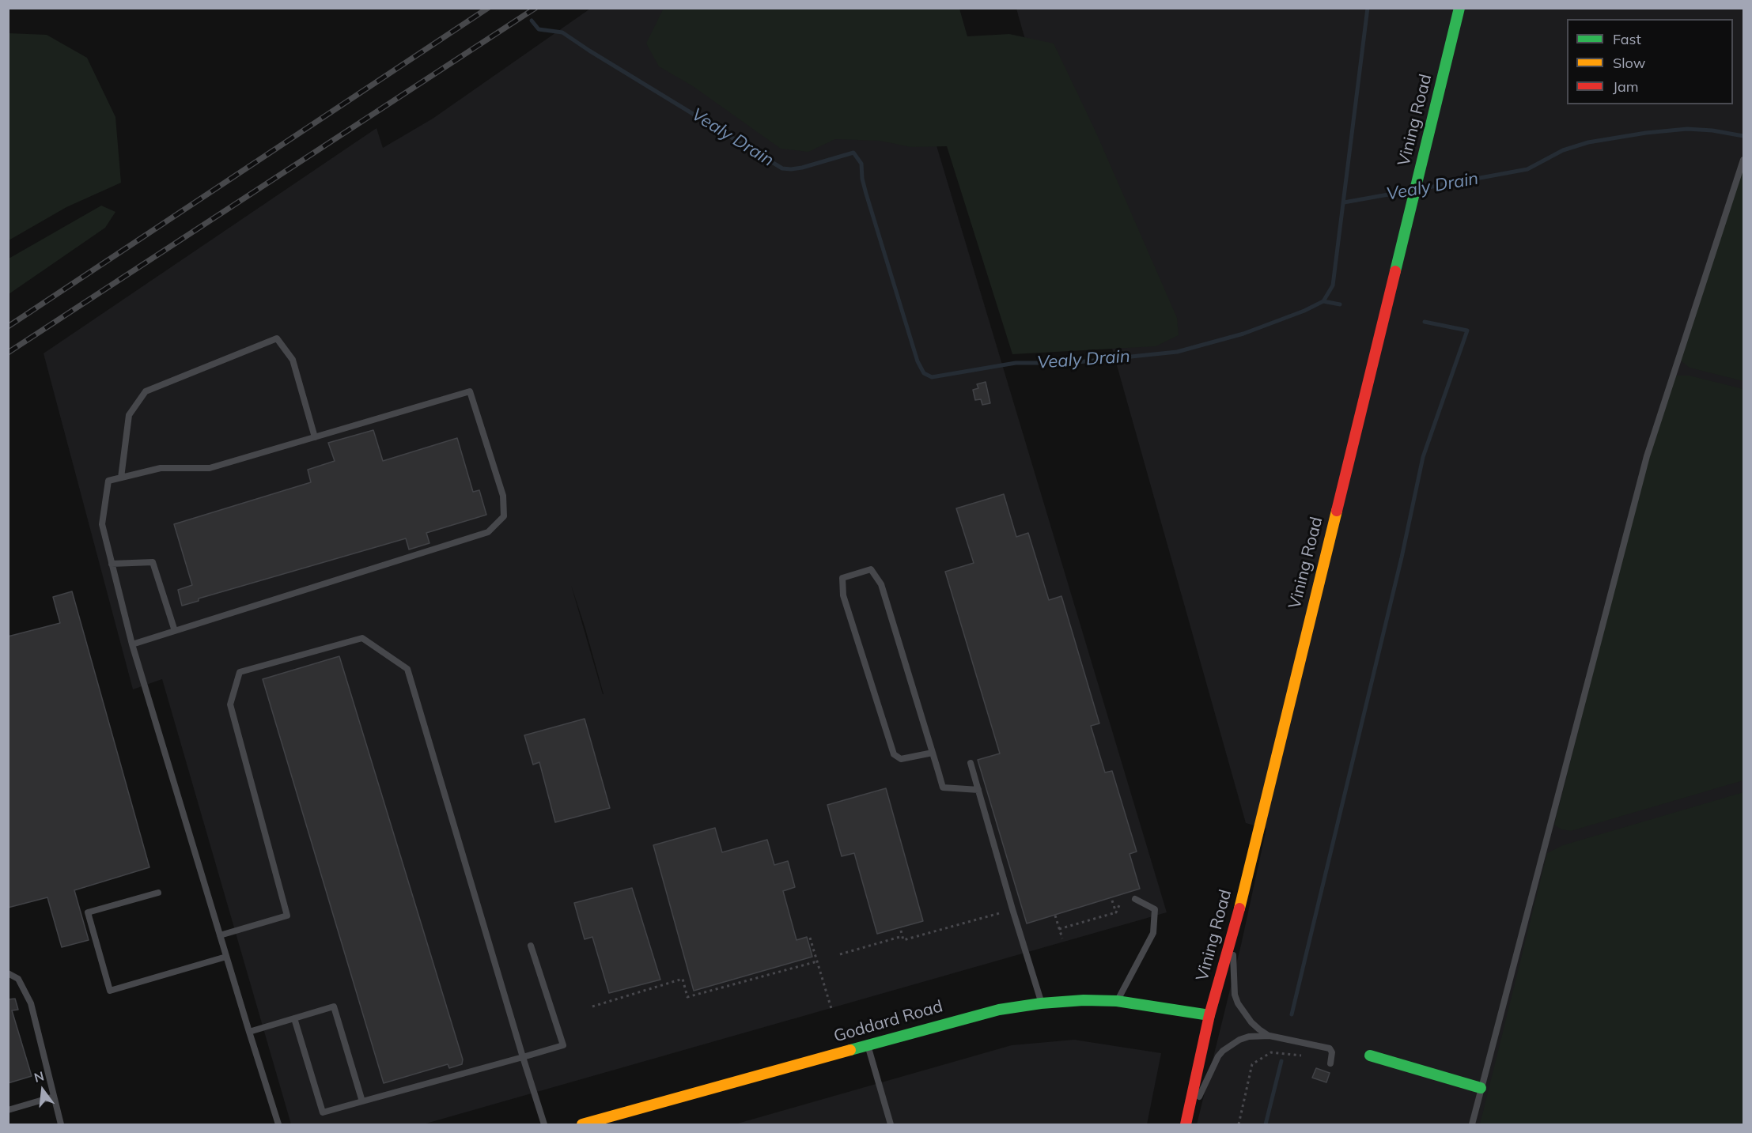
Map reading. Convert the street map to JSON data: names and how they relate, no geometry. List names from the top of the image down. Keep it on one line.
{"streets":{"main road":["Vining Road","Goddard Road"]},"crossings":[["Vining Road","Goddard Road"]],"water":["Vealy Drain"],"legend":["Fast","Slow","Jam"],"north":"top"}
